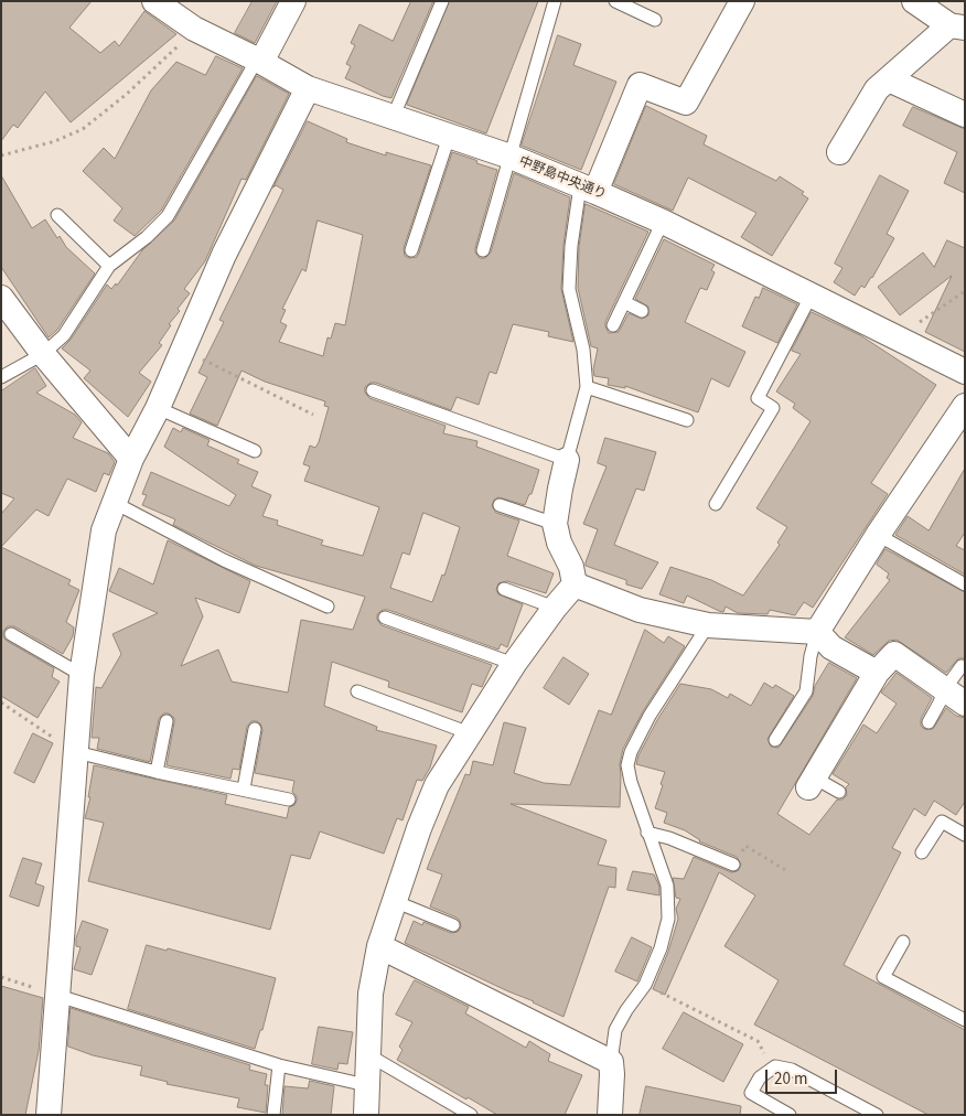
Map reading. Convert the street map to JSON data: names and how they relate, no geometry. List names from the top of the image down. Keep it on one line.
{"streets":{"street":["中野島中央通り"]},"scale_bar":"20 m"}
